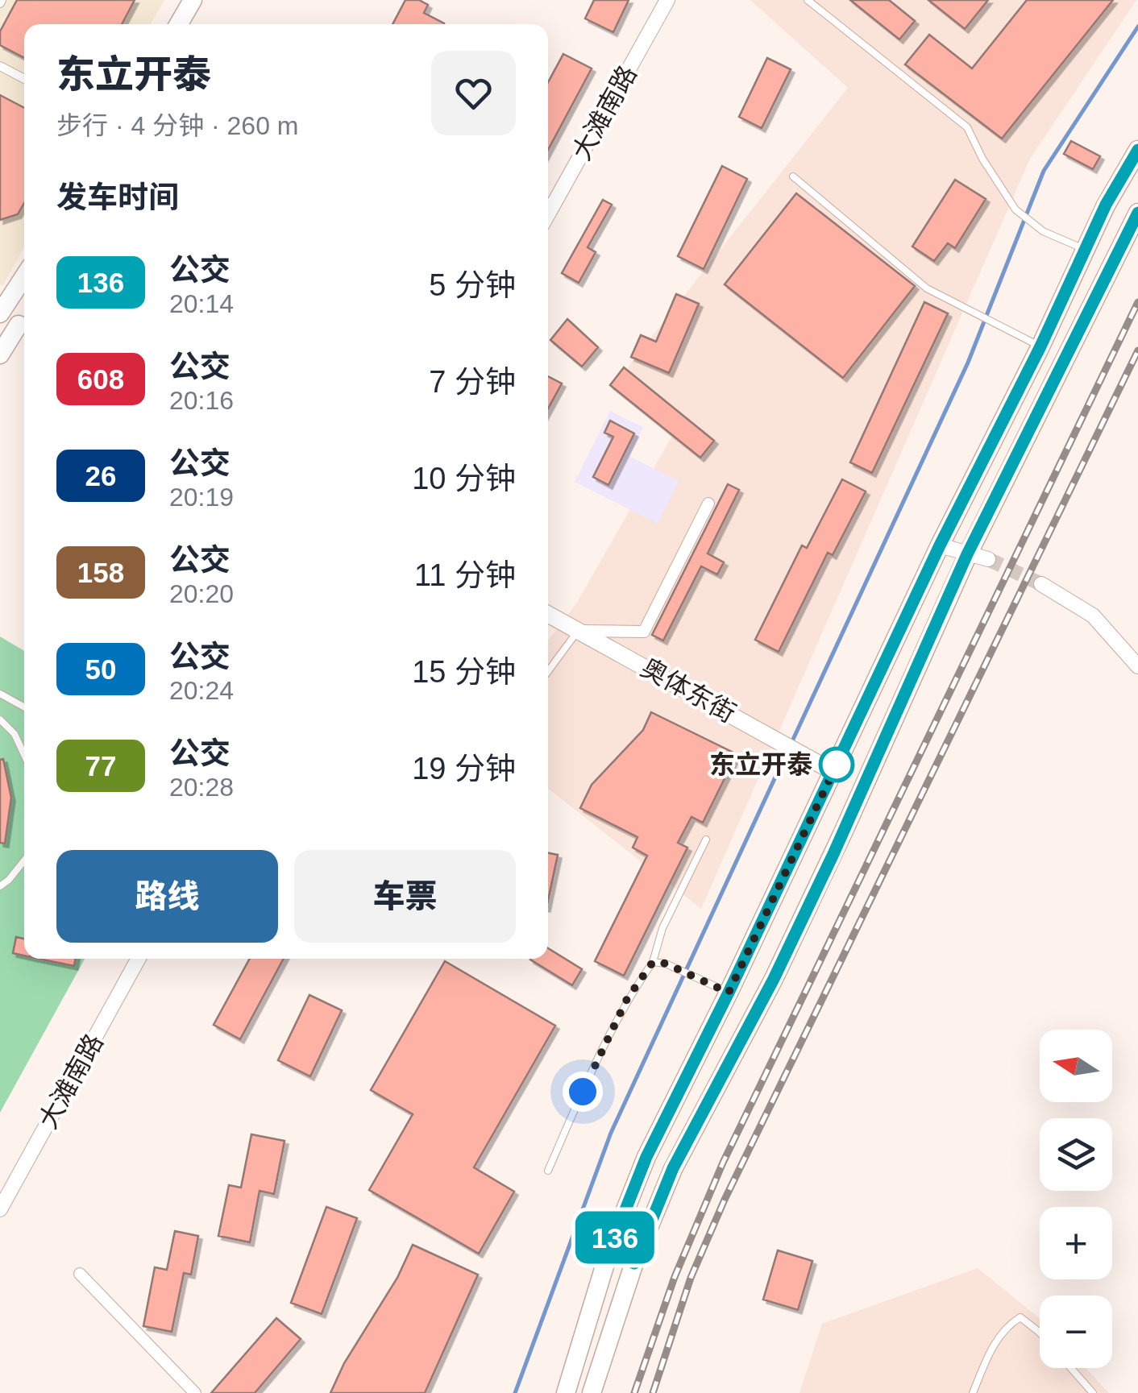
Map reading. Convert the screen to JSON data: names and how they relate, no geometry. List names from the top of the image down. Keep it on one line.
{"streets":{"main road":["奥体东街"],"street":["大滩南路"]},"places":["东立开泰"],"lines":["bus line 136"],"north":"left","page":{"on_map":"136","heading":[["东立开泰","步行 · 4 分钟 · 260 m"],"发车时间"],"list":[{"mark":"136","name":"公交","note":"20:14","value":"5 分钟"},{"mark":"608","name":"公交","note":"20:16","value":"7 分钟"},{"mark":"26","name":"公交","note":"20:19","value":"10 分钟"},{"mark":"158","name":"公交","note":"20:20","value":"11 分钟"},{"mark":"50","name":"公交","note":"20:24","value":"15 分钟"},{"mark":"77","name":"公交","note":"20:28","value":"19 分钟"}],"buttons":["路线","车票"],"map_buttons":["+","−"]}}
